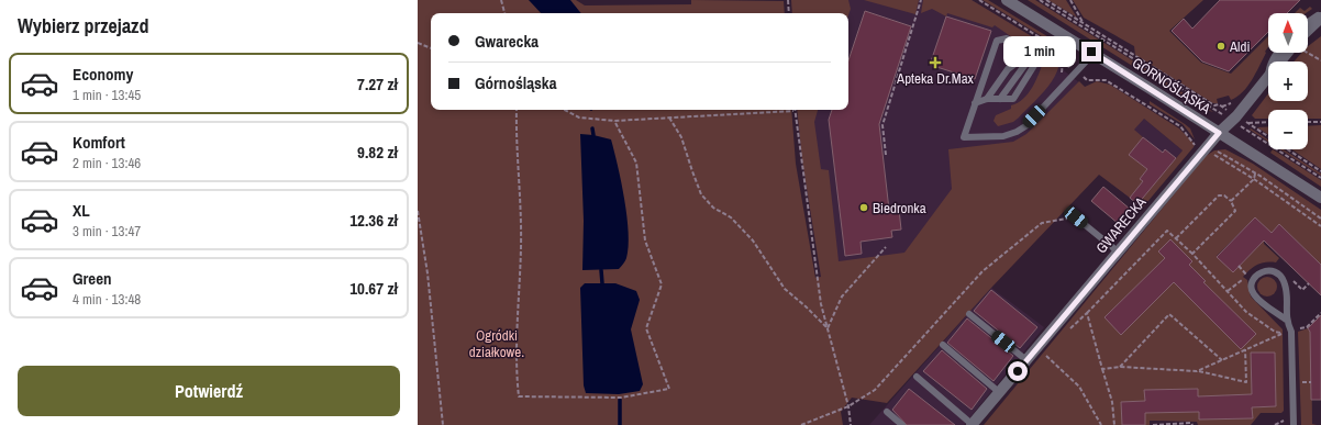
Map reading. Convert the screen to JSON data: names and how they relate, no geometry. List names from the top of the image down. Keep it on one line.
{"streets":{"street":["GÓRNOŚLĄSKA","GWARECKA"]},"crossings":[["GÓRNOŚLĄSKA","GWARECKA"]],"parks":["Ogródki działkowe."],"places":{"other":["Aldi","Biedronka"],"health":["Apteka Dr.Max"]},"north":"top","page":{"heading":"Wybierz przejazd","map_buttons":["+","−"],"banner":["Gwarecka","Górnośląska"],"bubble":"1 min","list":[{"name":"Economy","note":"1 min · 13:45","value":"7.27 zł"},{"name":"Komfort","note":"2 min · 13:46","value":"9.82 zł"},{"name":"XL","note":"3 min · 13:47","value":"12.36 zł"},{"name":"Green","note":"4 min · 13:48","value":"10.67 zł"}],"buttons":"Potwierdź"}}
